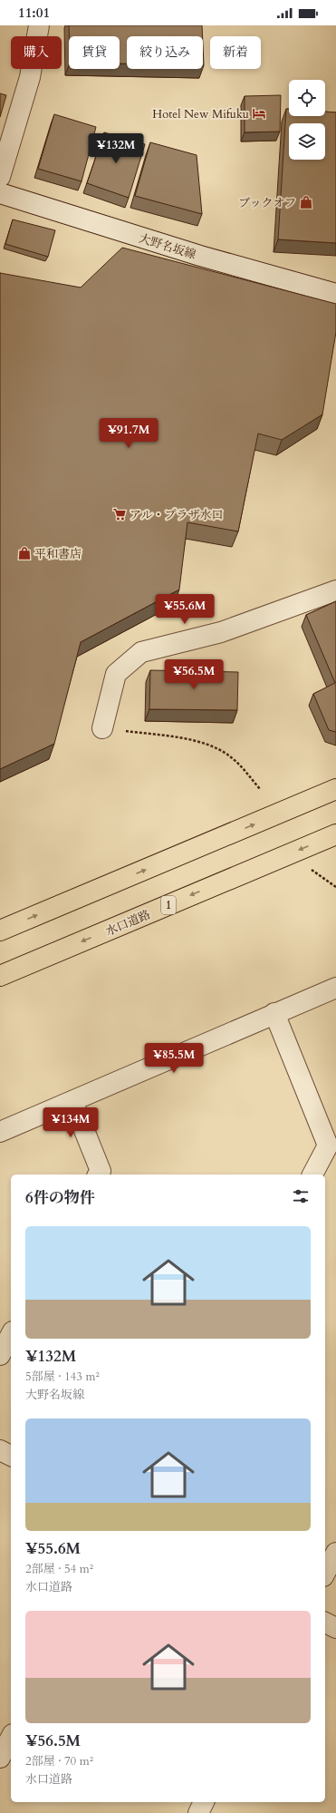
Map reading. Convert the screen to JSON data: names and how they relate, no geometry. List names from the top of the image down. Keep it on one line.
{"streets":{"highway":["1","水口道路"],"street":["大野名坂線"]},"places":{"hotel":["Hotel New Mifuku"],"shop":["ブックオフ","平和書店"],"supermarket":["アル・プラザ水口"]},"page":{"status":"11:01","chip":["購入","賃貸","絞り込み","新着"],"price":["¥132M","¥91.7M","¥55.6M","¥56.5M","¥85.5M","¥134M"],"heading":"6件の物件","list":[{"name":"¥132M","note":"5部屋 · 143 m² · 大野名坂線"},{"name":"¥55.6M","note":"2部屋 · 54 m² · 水口道路"},{"name":"¥56.5M","note":"2部屋 · 70 m² · 水口道路"}]}}
